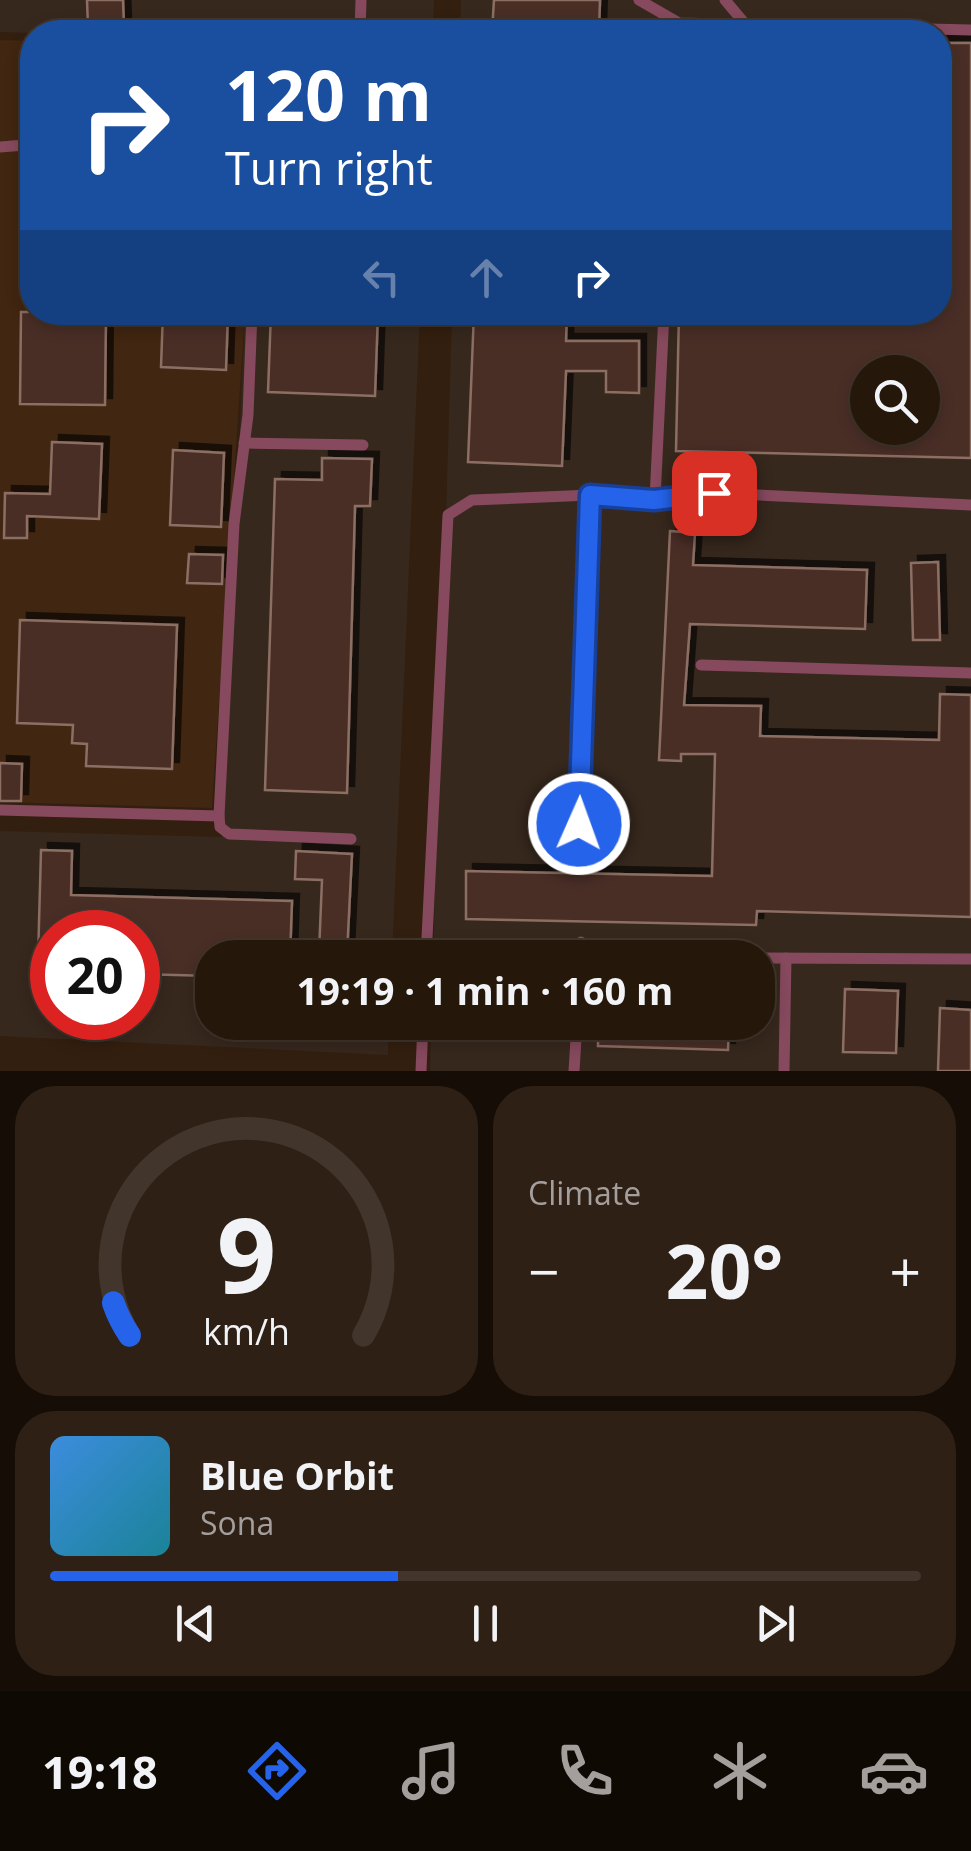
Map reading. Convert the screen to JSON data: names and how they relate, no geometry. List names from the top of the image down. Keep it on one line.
{"page":{"turn":["120 m","Turn right"],"limit":"20","trip":"19:19 · 1 min · 160 m","tile":"Climate","heat":["−","20°","+"],"song":["Blue Orbit","Sona"],"tabs":"19:18","gauge":["9","km/h"]}}
